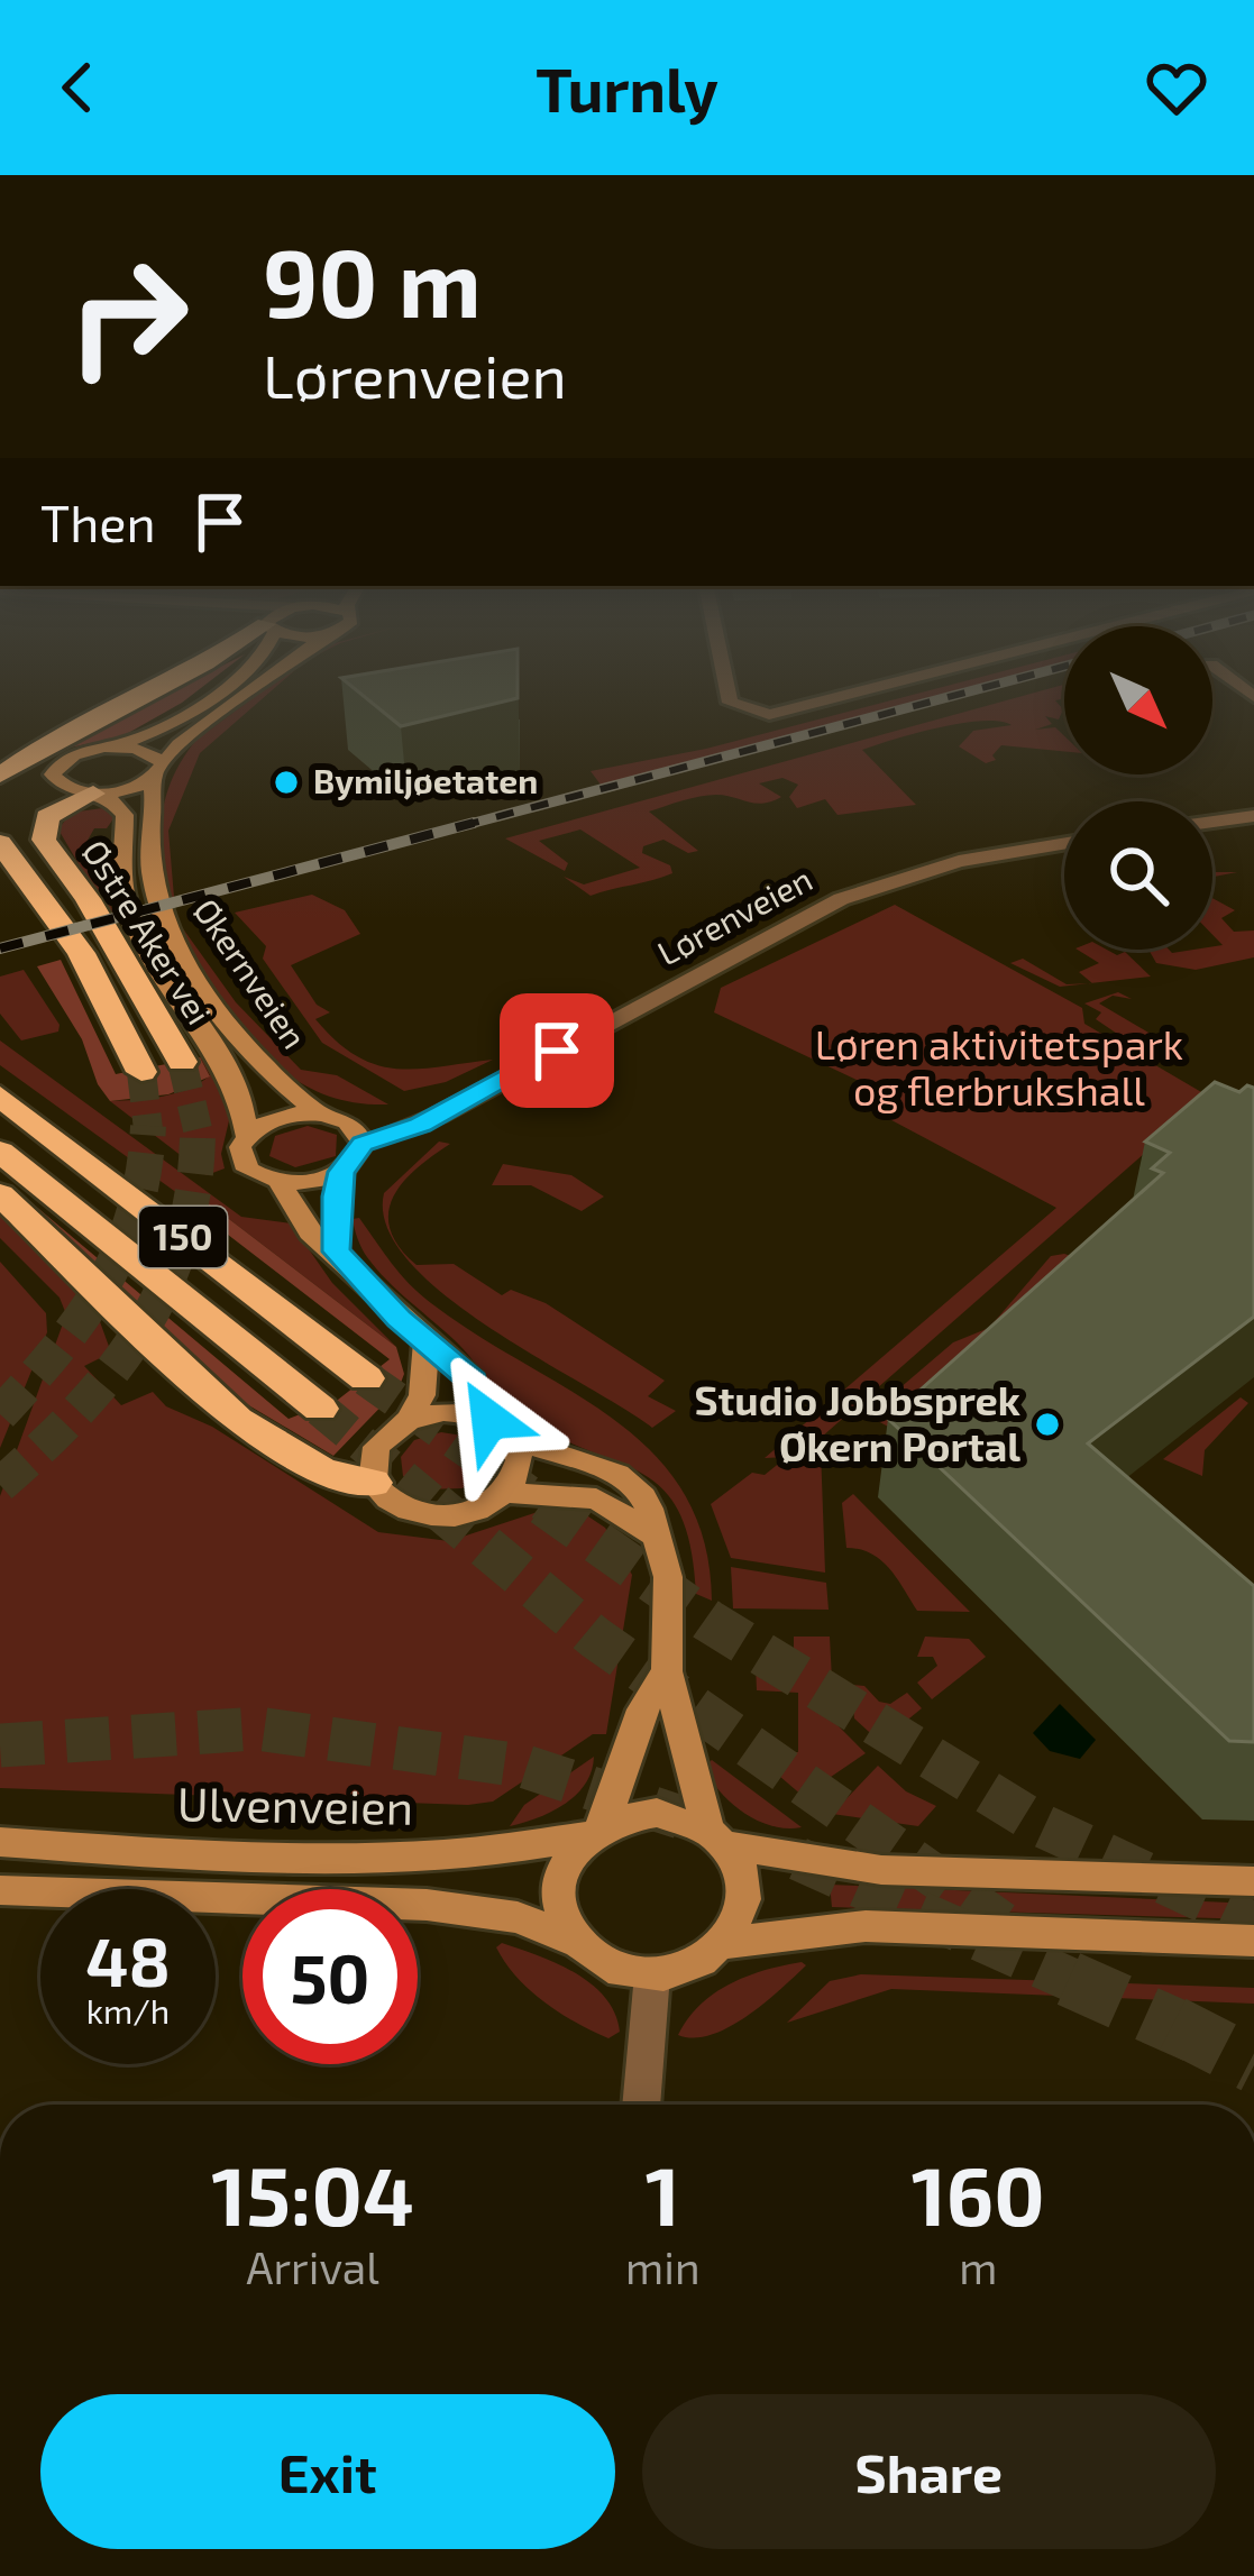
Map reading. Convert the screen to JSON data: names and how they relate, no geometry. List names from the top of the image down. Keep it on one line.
{"streets":{"highway":["Østre Aker vei","150"],"main road":["Økernveien","Ulvenveien"],"street":["Lørenveien"]},"crossings":[["Lørenveien","Økernveien"],["Østre Aker vei","Økernveien"]],"parks":["Løren aktivitetspark og flerbrukshall"],"places":["Bymiljøetaten","Studio Jobbsprek Økern Portal"],"north":"bottom right","page":{"header":"Turnly","turn":["90 m","Lørenveien"],"then":"Then","speed":"48 km/h","limit":"50","eta":["15:04","Arrival","1","min","160","m"],"buttons":["Exit","Share"]}}
